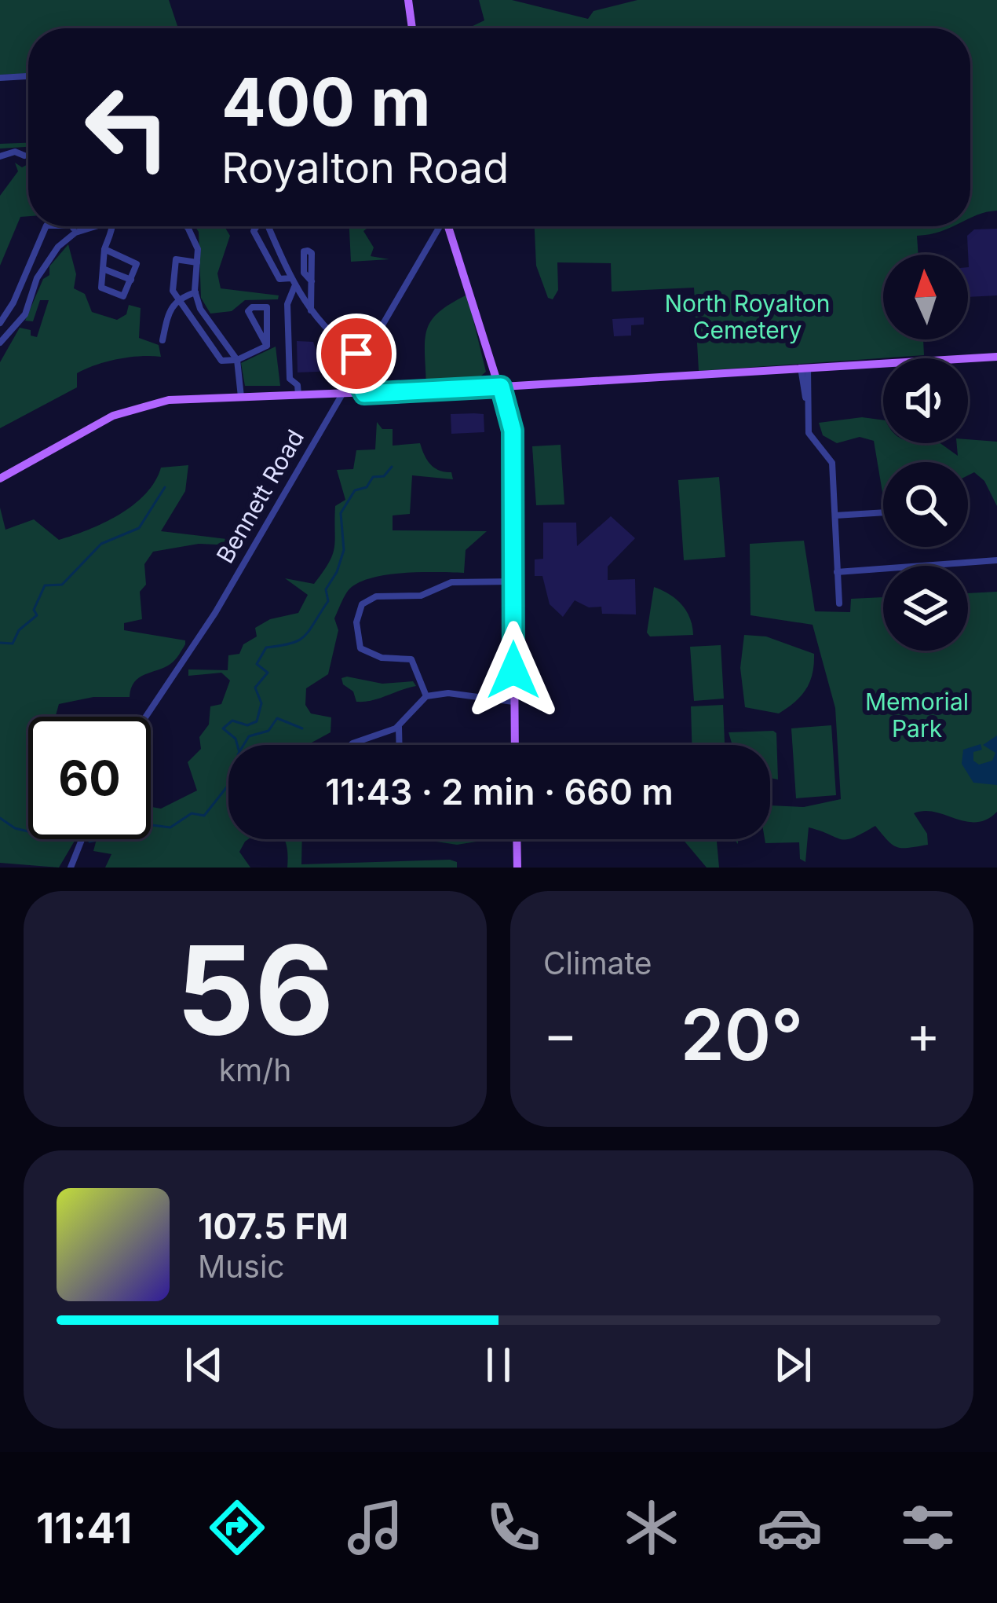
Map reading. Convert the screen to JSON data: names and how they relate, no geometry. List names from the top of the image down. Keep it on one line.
{"streets":{"street":["Bennett Road"]},"parks":["North Royalton Cemetery","Memorial Park"],"north":"top","page":{"turn":["400 m","Royalton Road"],"limit":"60","trip":"11:43 · 2 min · 660 m","tile":[["56","km/h"],"Climate"],"heat":["−","20°","+"],"song":["107.5 FM","Music"],"tabs":"11:41"}}
